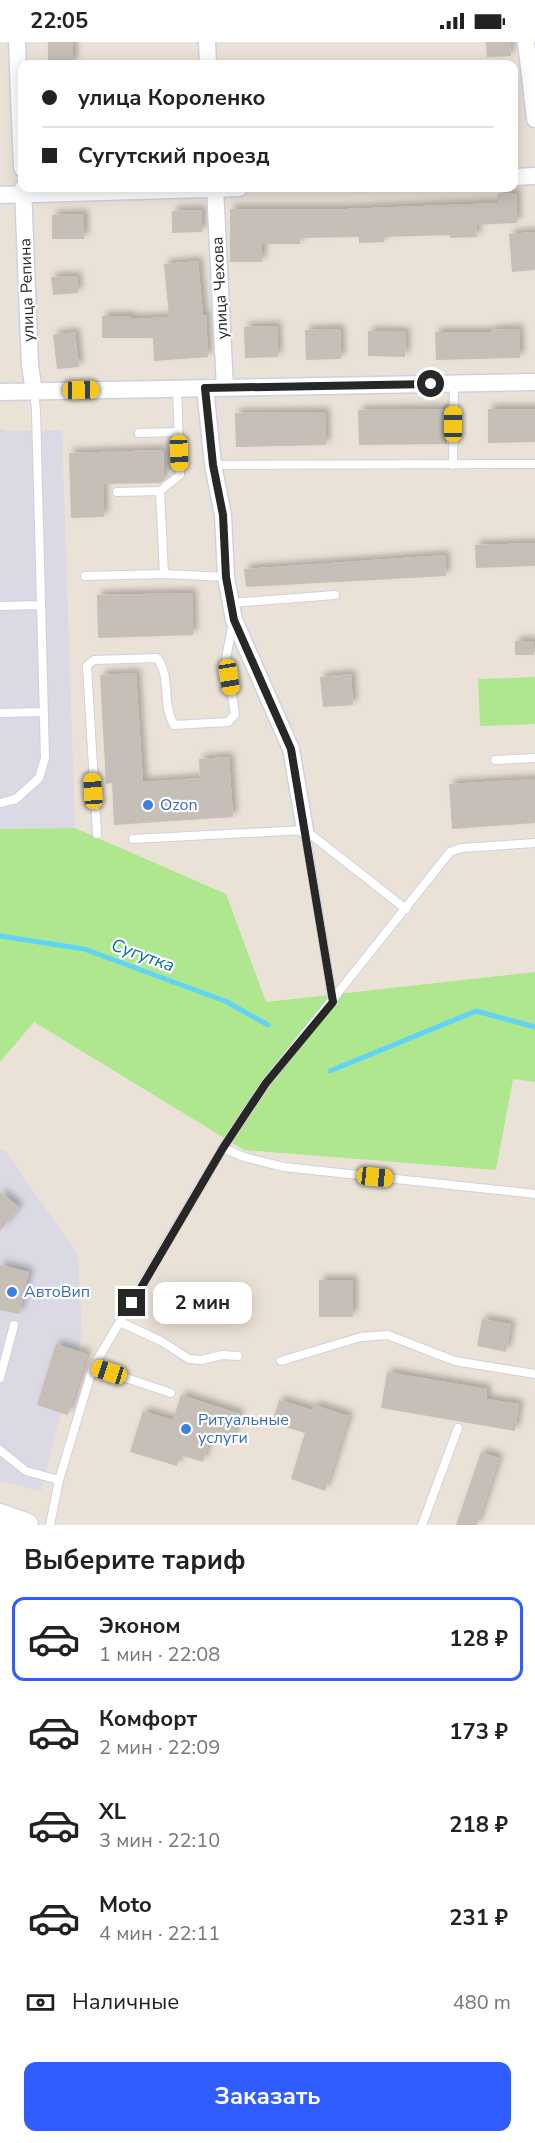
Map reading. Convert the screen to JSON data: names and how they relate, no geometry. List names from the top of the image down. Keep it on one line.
{"streets":{"street":["улица Чехова","улица Репина"]},"water":["Сугутка"],"places":["Ozon","АвтоВип","Ритуальные услуги"],"page":{"status":"22:05","banner":["улица Короленко","Сугутский проезд"],"bubble":"2 мин","heading":"Выберите тариф","list":[{"name":"Эконом","note":"1 мин · 22:08","value":"128 ₽"},{"name":"Комфорт","note":"2 мин · 22:09","value":"173 ₽"},{"name":"XL","note":"3 мин · 22:10","value":"218 ₽"},{"name":"Moto","note":"4 мин · 22:11","value":"231 ₽"}],"pay":["Наличные","480 m"],"buttons":"Заказать"}}
